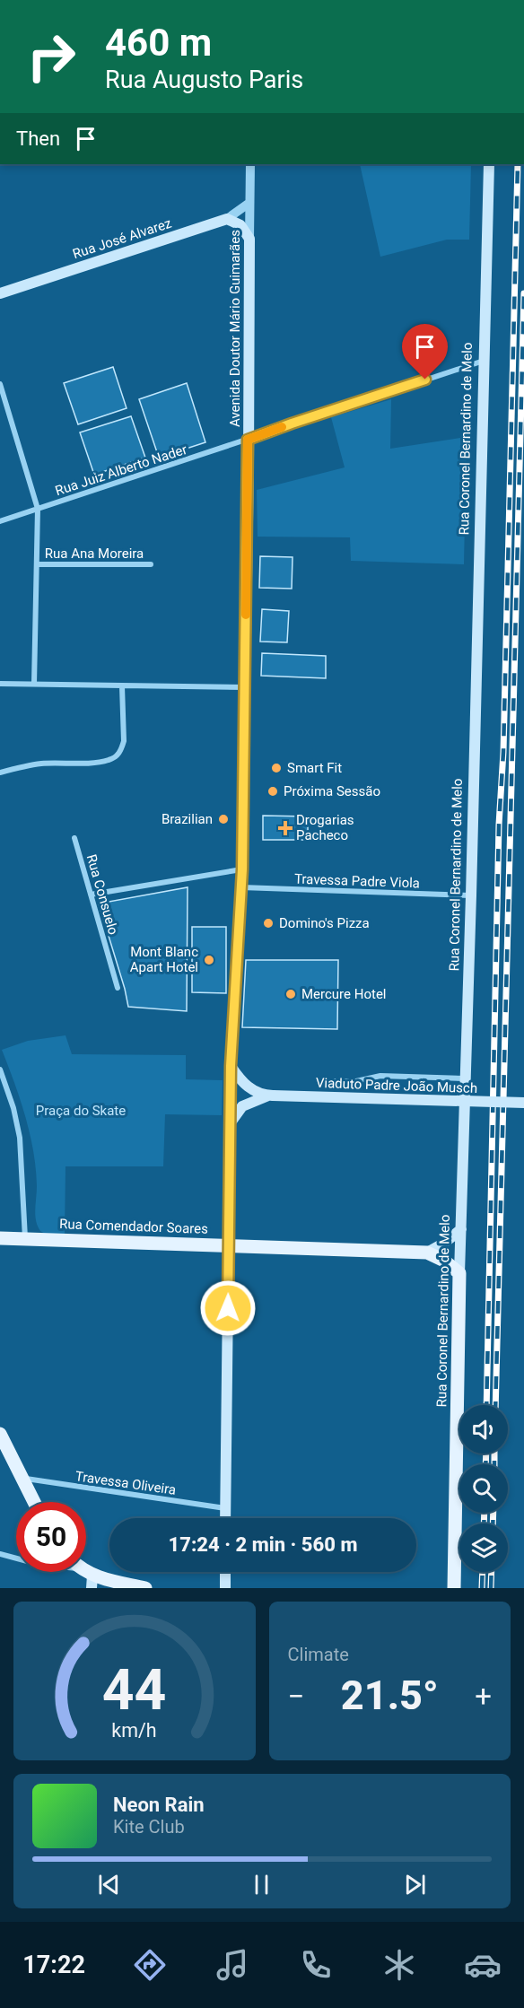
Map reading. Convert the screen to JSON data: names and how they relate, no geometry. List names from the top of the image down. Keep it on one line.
{"streets":{"main road":["Rua José Alvarez","Avenida Doutor Mário Guimarães","Rua Coronel Bernardino de Melo","Viaduto Padre João Musch","Rua Comendador Soares"],"street":["Rua Juiz Alberto Nader","Rua Ana Moreira","Travessa Padre Viola","Rua Consuelo","Travessa Oliveira"]},"crossings":[["Rua José Alvarez","Avenida Doutor Mário Guimarães"],["Avenida Doutor Mário Guimarães","Rua Juiz Alberto Nader"],["Avenida Doutor Mário Guimarães","Travessa Padre Viola"],["Avenida Doutor Mário Guimarães","Viaduto Padre João Musch"],["Avenida Doutor Mário Guimarães","Rua Comendador Soares"],["Avenida Doutor Mário Guimarães","Travessa Oliveira"],["Rua Coronel Bernardino de Melo","Rua Juiz Alberto Nader"],["Rua Coronel Bernardino de Melo","Travessa Padre Viola"],["Rua Coronel Bernardino de Melo","Rua Comendador Soares"]],"parks":["Praça do Skate"],"places":{"other":["Smart Fit","Próxima Sessão","Brazilian","Domino's Pizza","Mont Blanc Apart Hotel","Mercure Hotel"],"health":["Drogarias Pacheco"]},"page":{"turn":["460 m","Rua Augusto Paris"],"then":"Then","limit":"50","trip":"17:24 · 2 min · 560 m","tile":"Climate","heat":["−","21.5°","+"],"song":["Neon Rain","Kite Club"],"tabs":"17:22","gauge":["44","km/h"]}}
